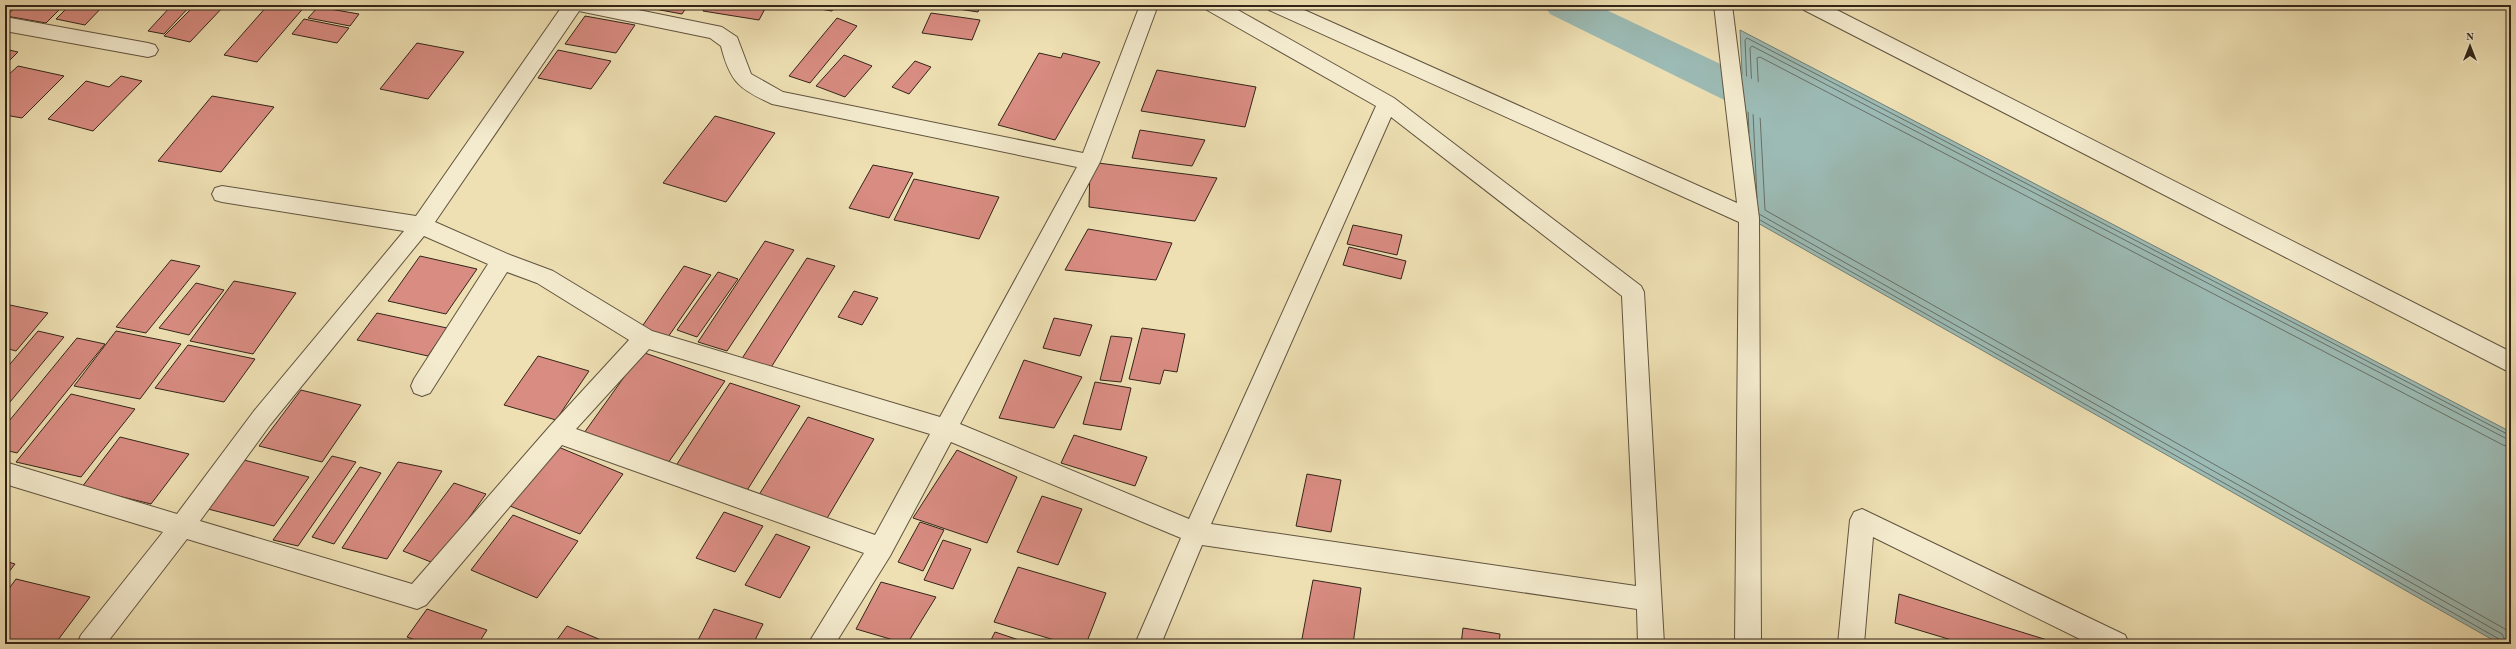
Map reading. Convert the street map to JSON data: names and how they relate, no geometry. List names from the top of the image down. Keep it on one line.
{"north":"top"}
